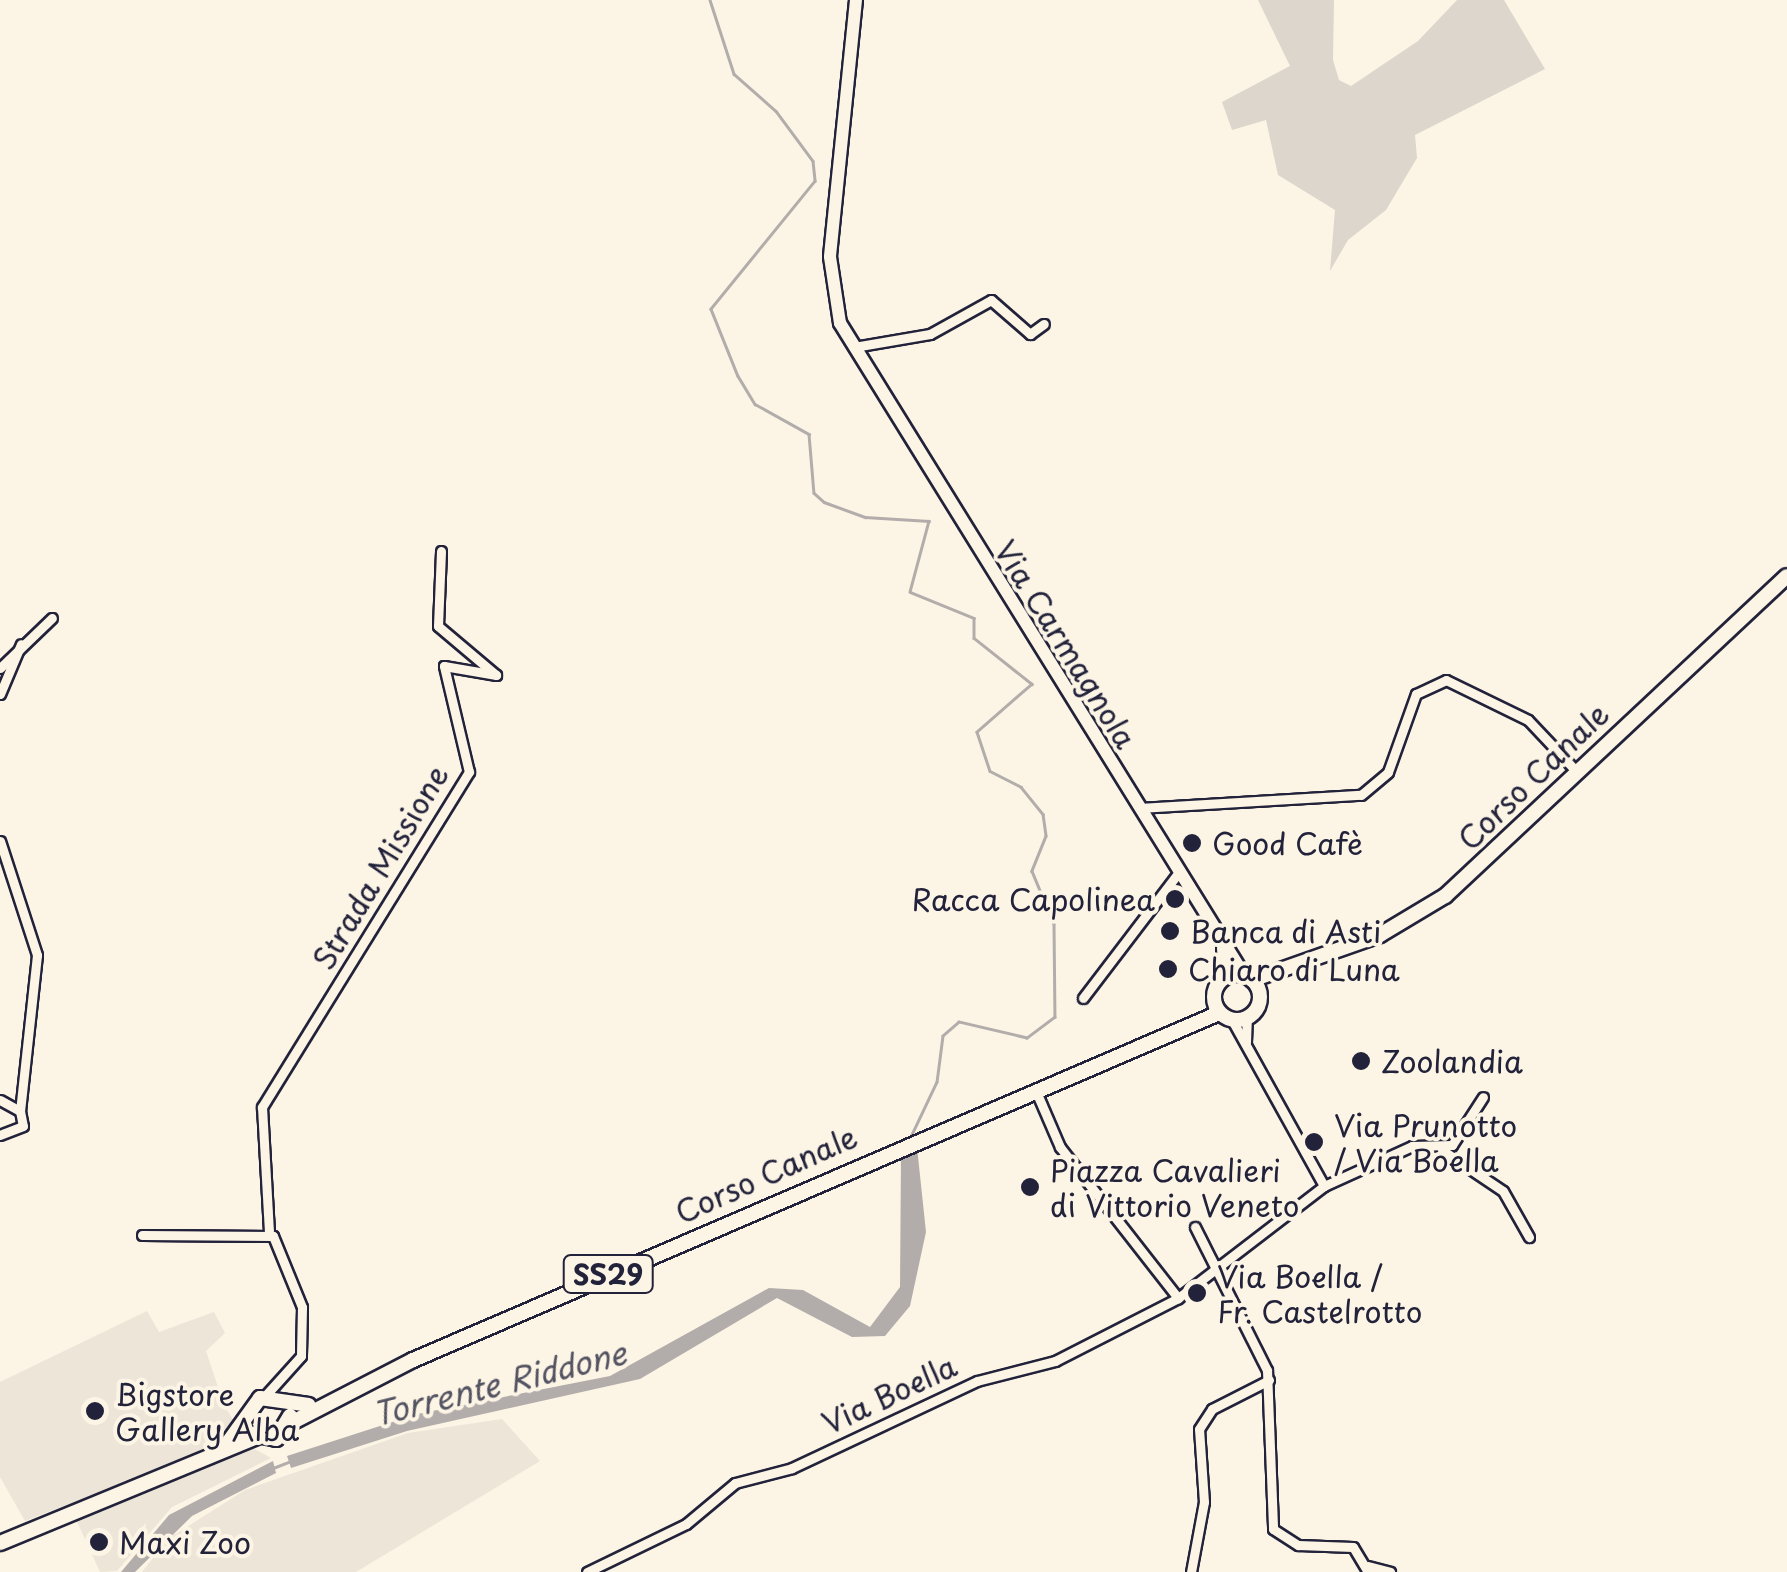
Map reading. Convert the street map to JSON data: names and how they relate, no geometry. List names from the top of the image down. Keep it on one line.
{"streets":{"main road":["Via Carmagnola","Corso Canale","SS29"],"street":["Strada Missione","Via Boella"]},"crossings":[["Via Carmagnola","Corso Canale"],["Corso Canale","Strada Missione"]],"water":["Torrente Riddone"],"places":["Good Cafè","Racca Capolinea","Banca di Asti","Chiaro di Luna","Zoolandia","Via Prunotto / Via Boella","Piazza Cavalieri di Vittorio Veneto","Via Boella / Fr. Castelrotto","Bigstore Gallery Alba","Maxi Zoo"]}
